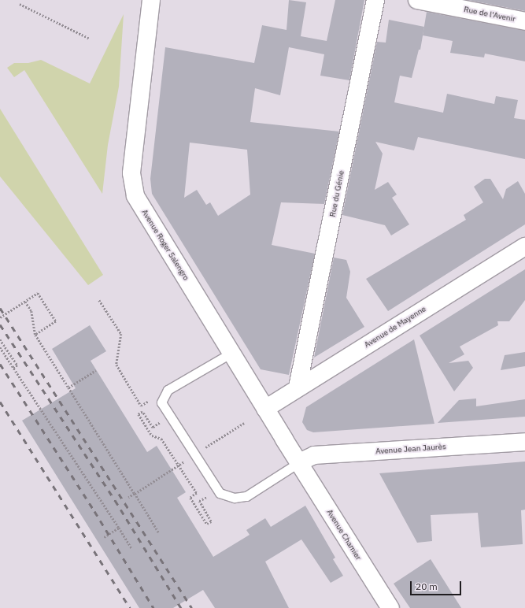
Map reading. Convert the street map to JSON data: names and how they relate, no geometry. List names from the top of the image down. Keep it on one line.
{"streets":{"street":["Rue de l'Avenir","Rue du Génie","Avenue Roger Salengro","Avenue de Mayenne","Avenue Jean Jaurès","Avenue Chamier"]},"crossings":[["Rue du Génie","Avenue de Mayenne"],["Avenue Roger Salengro","Avenue de Mayenne"],["Avenue Roger Salengro","Avenue Jean Jaurès"],["Avenue Roger Salengro","Avenue Chamier"],["Avenue Jean Jaurès","Avenue Chamier"]],"scale_bar":"20 m"}
